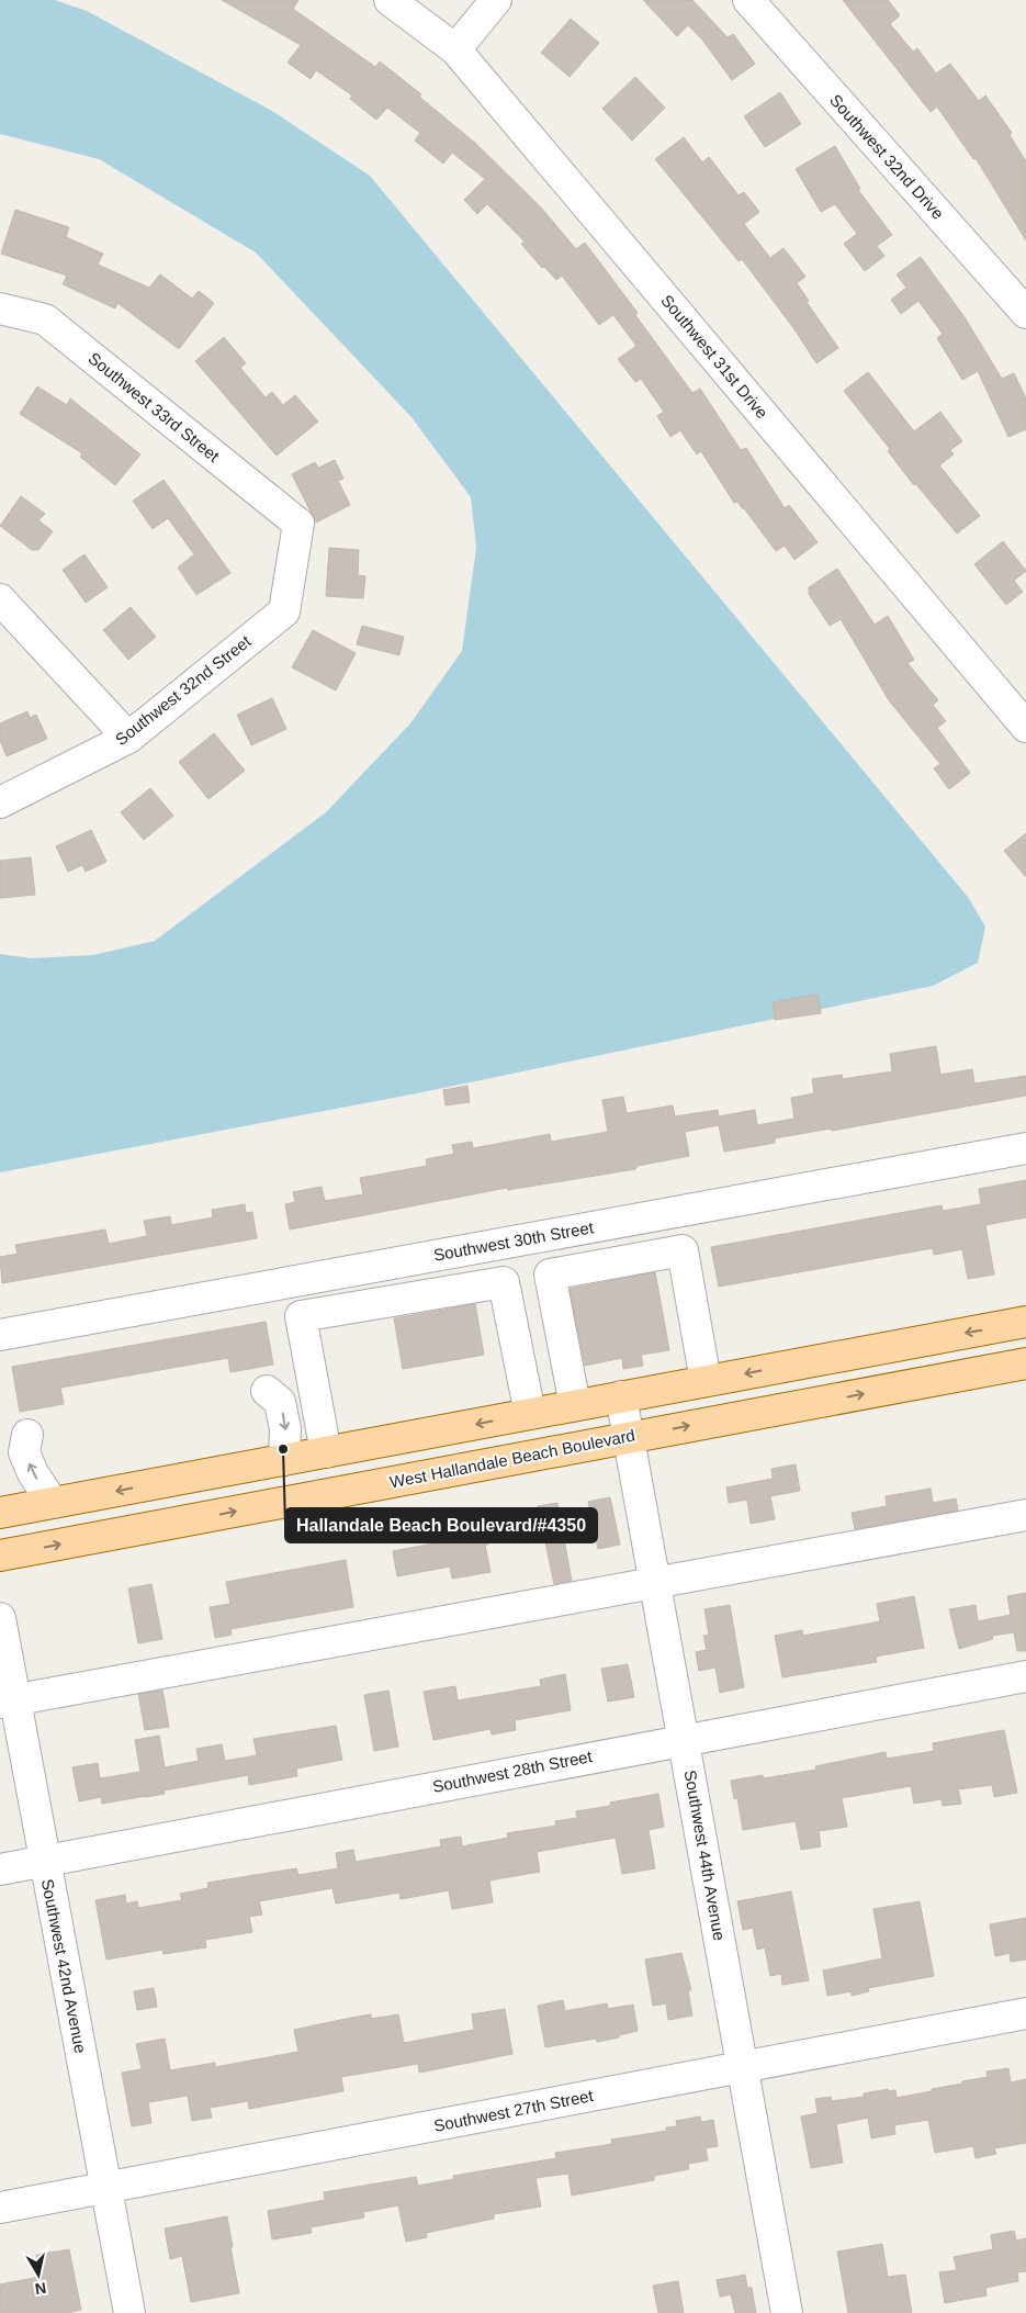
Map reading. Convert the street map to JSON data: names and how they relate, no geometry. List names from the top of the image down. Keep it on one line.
{"streets":{"main road":["West Hallandale Beach Boulevard"],"street":["Southwest 32nd Drive","Southwest 31st Drive","Southwest 33rd Street","Southwest 32nd Street","Southwest 30th Street","Southwest 28th Street","Southwest 44th Avenue","Southwest 42nd Avenue","Southwest 27th Street"]},"crossings":[["Southwest 33rd Street","Southwest 32nd Street"],["West Hallandale Beach Boulevard","Southwest 44th Avenue"],["Southwest 28th Street","Southwest 44th Avenue"],["Southwest 28th Street","Southwest 42nd Avenue"],["Southwest 44th Avenue","Southwest 27th Street"],["Southwest 42nd Avenue","Southwest 27th Street"]],"places":["Hallandale Beach Boulevard/#4350"],"north":"bottom"}
